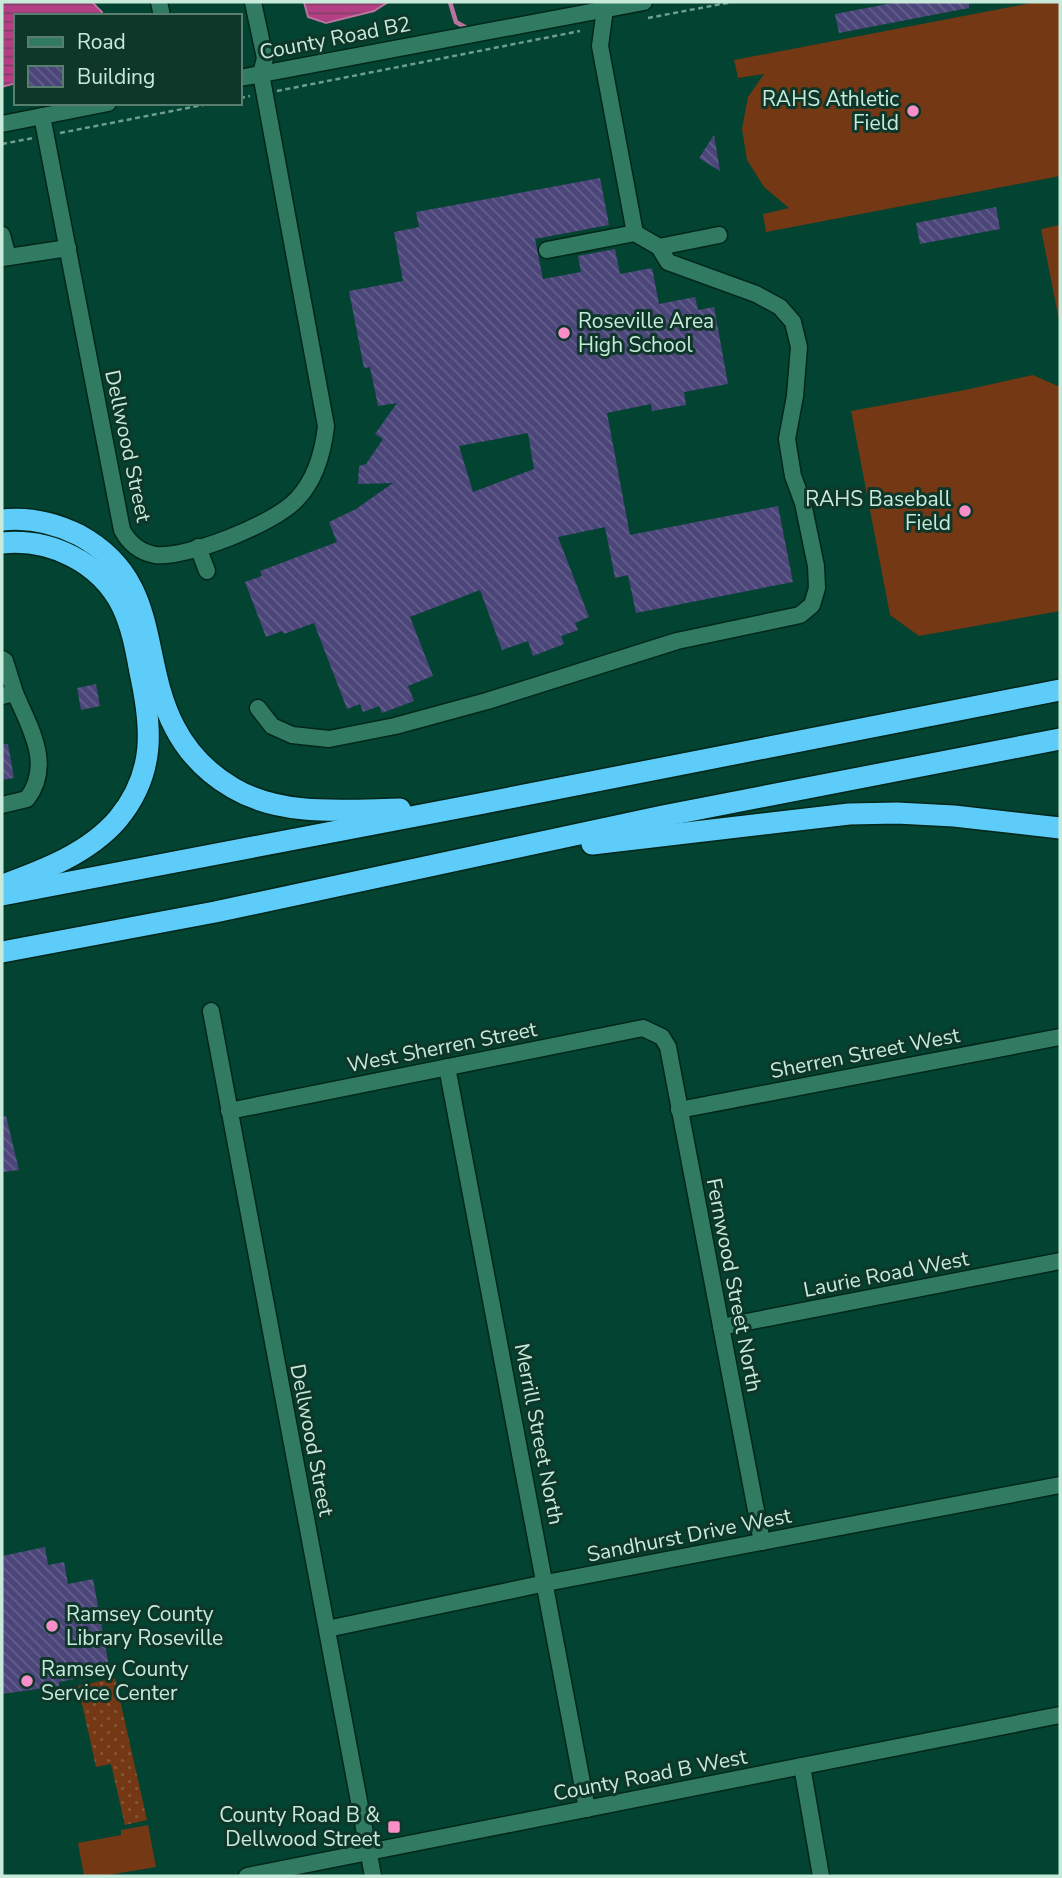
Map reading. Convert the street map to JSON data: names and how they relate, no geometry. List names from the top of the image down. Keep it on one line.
{"streets":{"street":["County Road B2","Dellwood Street","West Sherren Street","Sherren Street West","Laurie Road West","Fernwood Street North","Merrill Street North","Sandhurst Drive West","County Road B West"]},"crossings":[["County Road B2","Dellwood Street"],["Dellwood Street","West Sherren Street"],["Dellwood Street","Sandhurst Drive West"],["Dellwood Street","County Road B West"],["West Sherren Street","Fernwood Street North"],["West Sherren Street","Merrill Street North"],["Sherren Street West","Fernwood Street North"],["Laurie Road West","Fernwood Street North"],["Fernwood Street North","Sandhurst Drive West"],["Merrill Street North","Sandhurst Drive West"],["Merrill Street North","County Road B West"]],"places":{"other":["RAHS Athletic Field","Roseville Area High School","RAHS Baseball Field","Ramsey County Library Roseville","Ramsey County Service Center"],"transit":["County Road B & Dellwood Street"]},"legend":["Road","Building"]}
